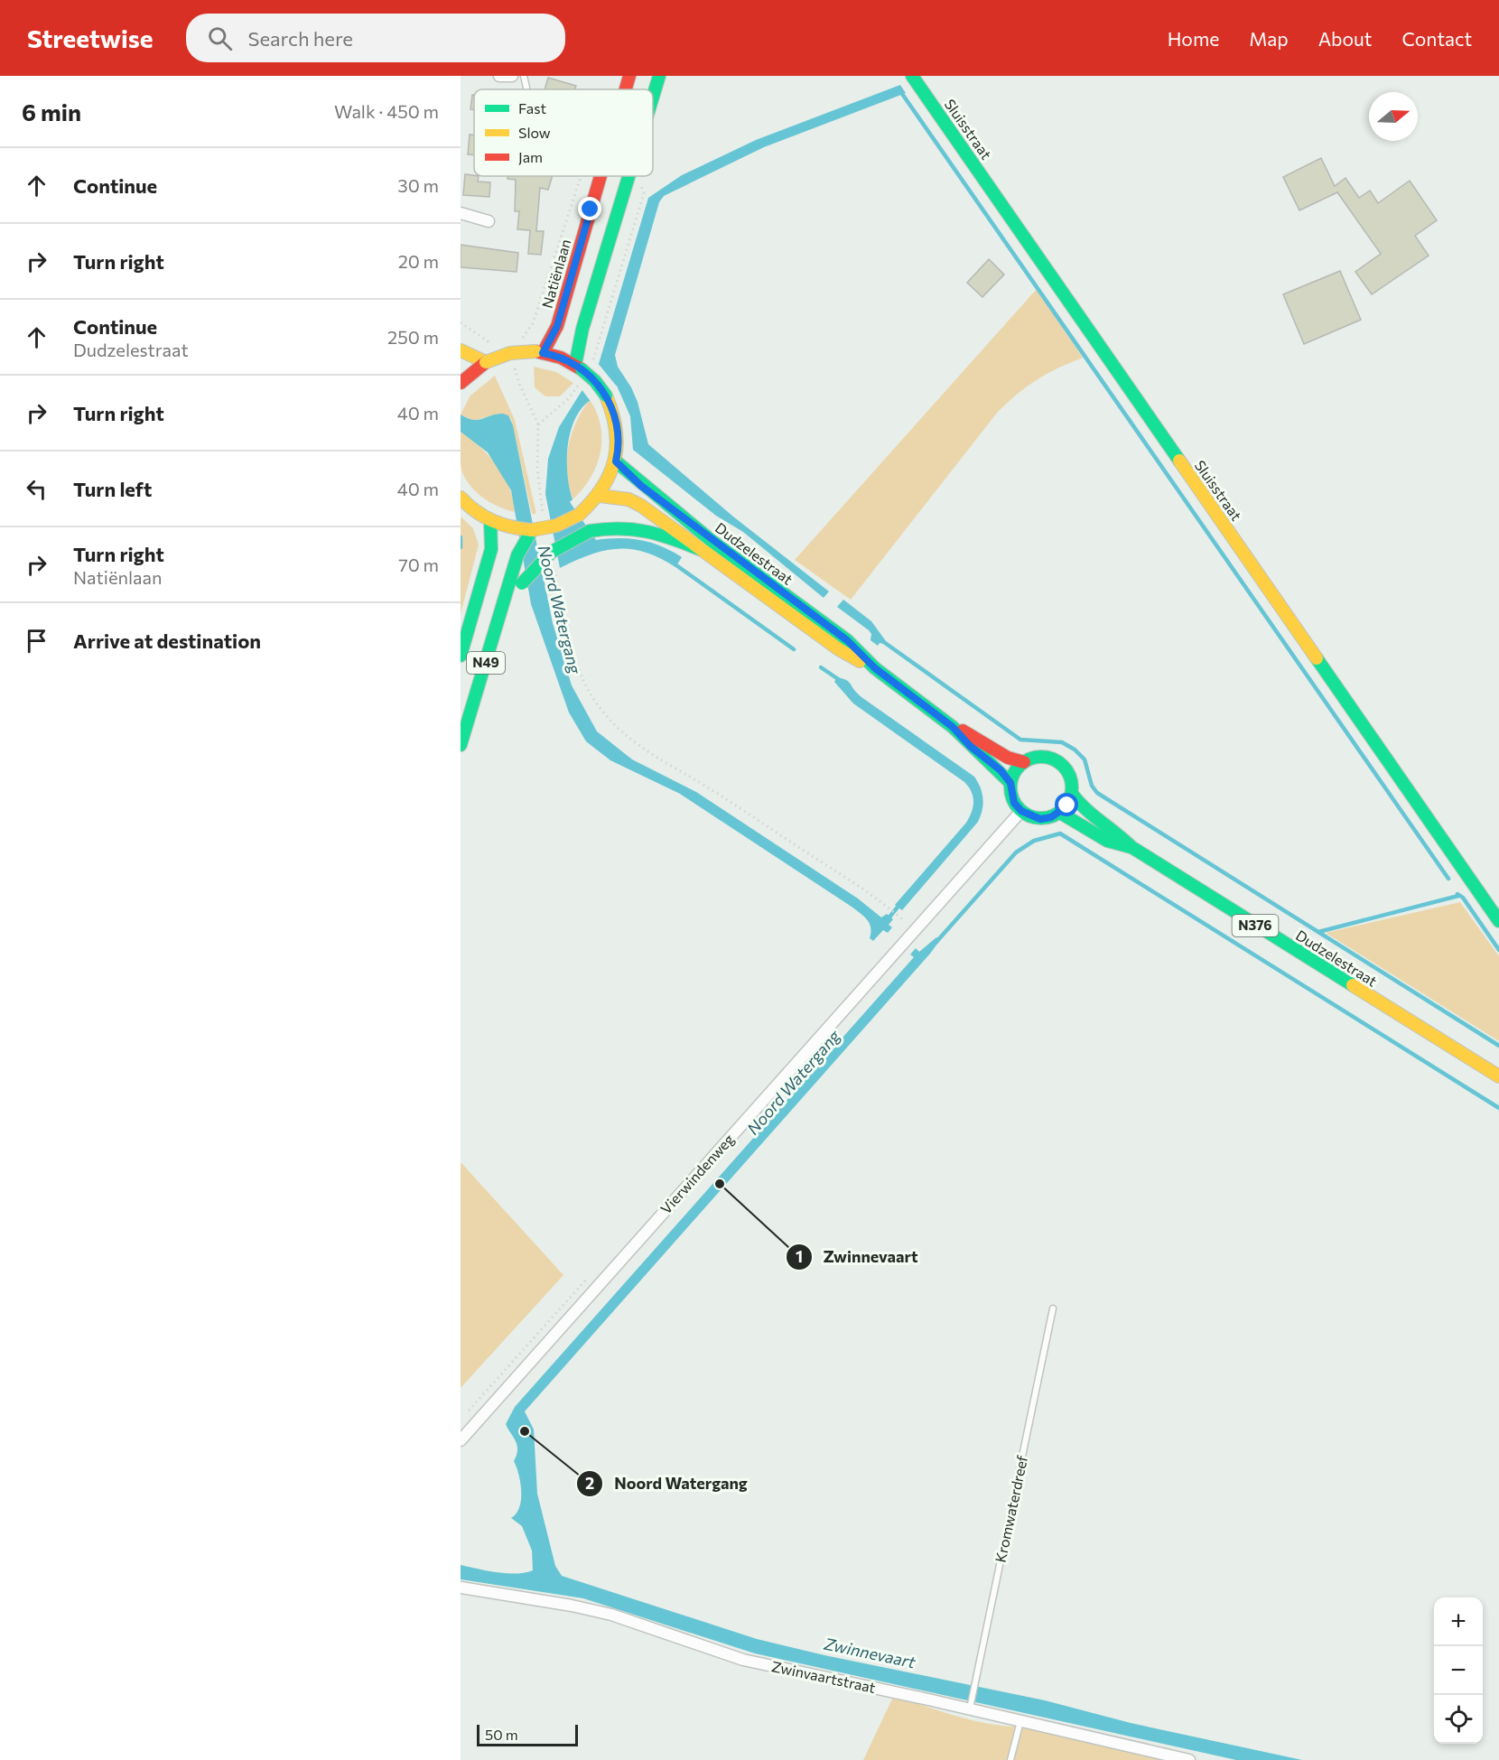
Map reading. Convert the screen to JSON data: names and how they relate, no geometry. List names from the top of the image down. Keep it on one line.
{"streets":{"main road":["Sluisstraat","Natiënlaan","Dudzelestraat","N49","N376"],"street":["Vierwindenweg","Zwinvaartstraat"],"lane":["Kromwaterdreef"]},"crossings":[["Dudzelestraat","N376"],["Dudzelestraat","Vierwindenweg"],["N376","Vierwindenweg"],["Kromwaterdreef","Zwinvaartstraat"]],"water":["Noord Watergang","Zwinnevaart"],"places":["Zwinnevaart","Noord Watergang"],"legend":["Fast","Slow","Jam"],"scale_bar":"50 m","north":"right","page":{"header":"Streetwise","search":"Search here","nav":["Home","Map","About","Contact"],"heading":["6 min","Walk · 450 m"],"list":[["Continue","30 m"],["Turn right","20 m"],["Continue","Dudzelestraat","250 m"],["Turn right","40 m"],["Turn left","40 m"],["Turn right","Natiënlaan","70 m"],"Arrive at destination"],"map_buttons":["+","−"],"scale":"50 m"}}
